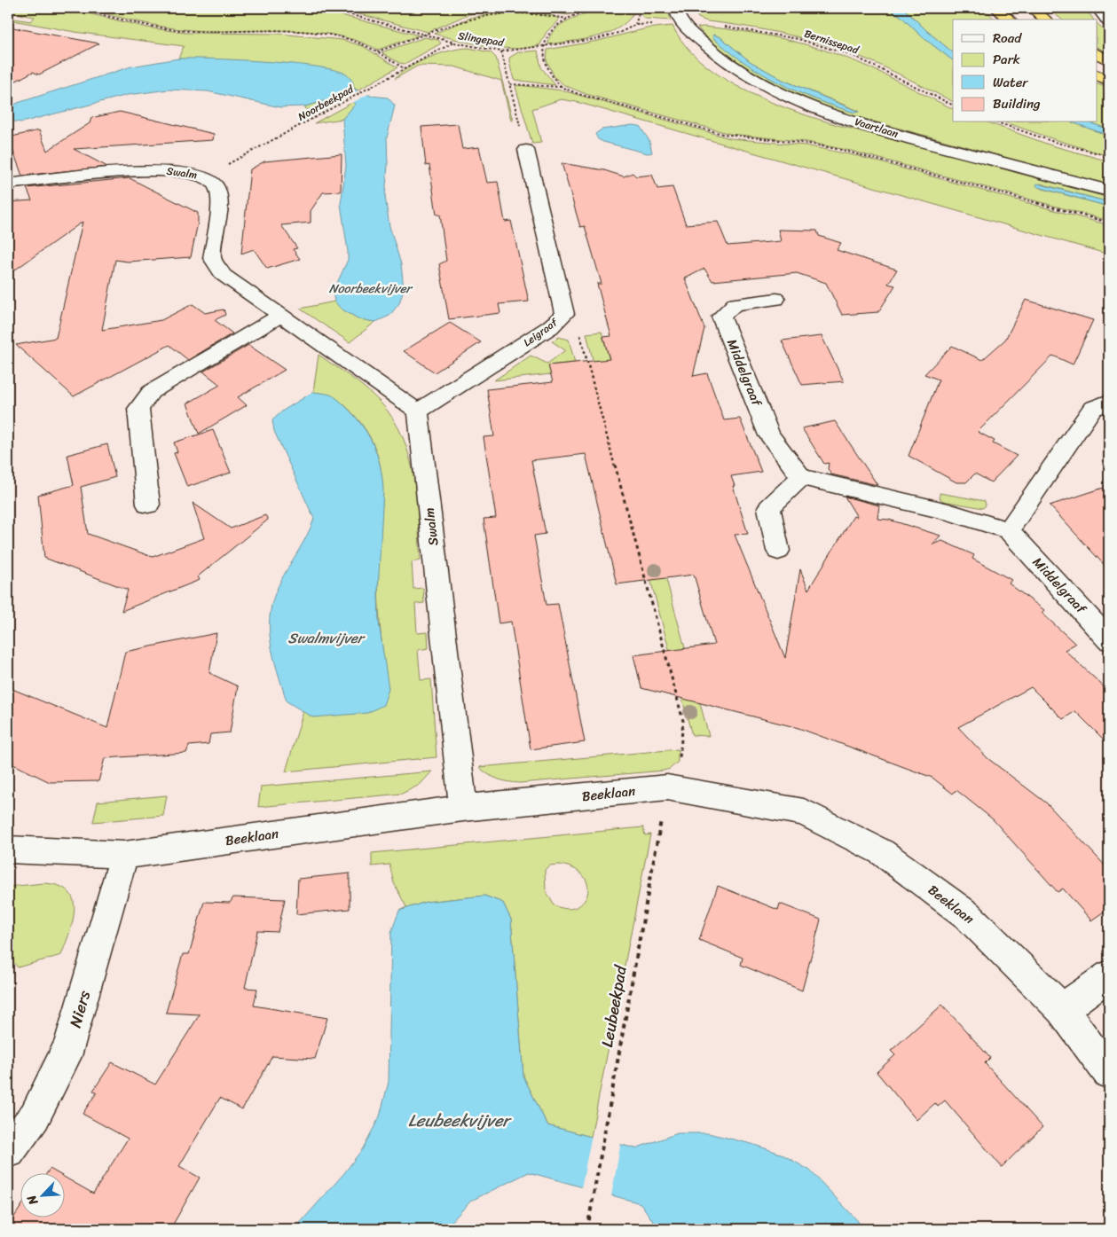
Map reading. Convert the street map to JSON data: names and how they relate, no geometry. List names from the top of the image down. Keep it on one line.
{"streets":{"street":["Vaartlaan","Swalm","Leigraaf","Middelgraaf","Beeklaan","Niers"],"path":["Slingepad","Bernissepad","Noorbeekpad","Leubeekpad"]},"crossings":[["Slingepad","Noorbeekpad"],["Noorbeekpad","Swalm"],["Swalm","Leigraaf"],["Swalm","Beeklaan"],["Leigraaf","Leubeekpad"],["Beeklaan","Leubeekpad"],["Beeklaan","Niers"]],"water":["Noorbeekvijver","Swalmvijver","Leubeekvijver"],"legend":["Road","Park","Water","Building"],"north":"bottom left"}
